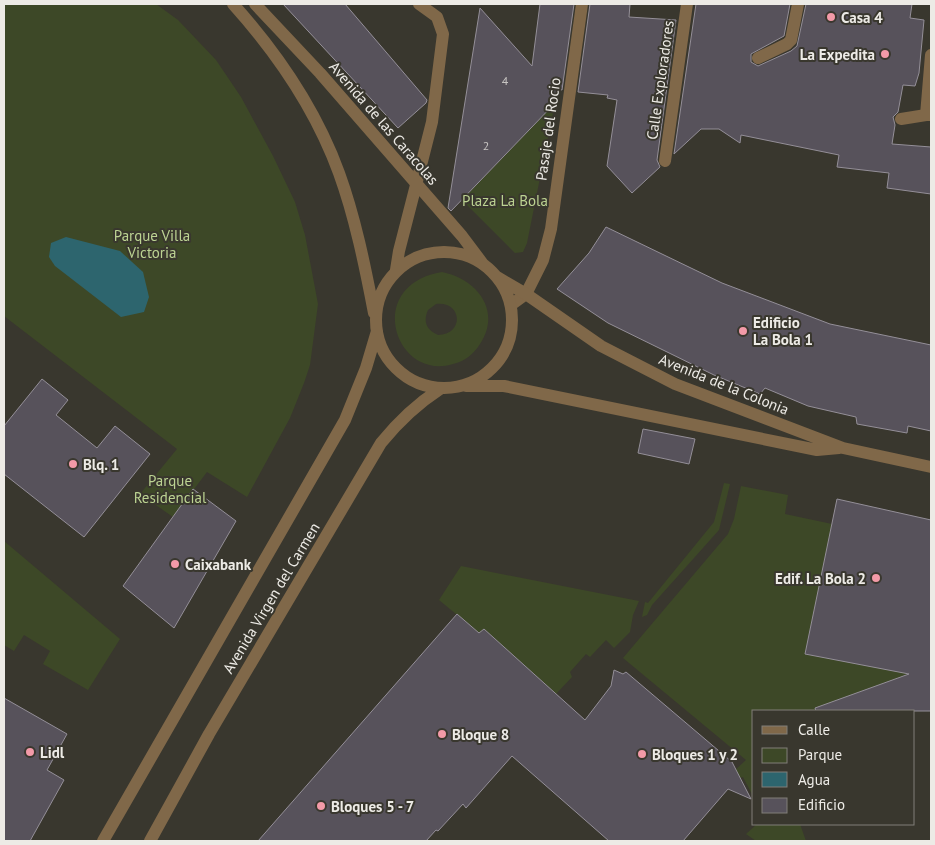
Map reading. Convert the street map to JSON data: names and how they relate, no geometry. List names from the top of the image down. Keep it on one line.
{"streets":{"street":["Calle Exploradores","Avenida de las Caracolas","Pasaje del Rocio","Avenida de la Colonia","Avenida Virgen del Carmen"]},"crossings":[["Avenida de las Caracolas","Pasaje del Rocio"],["Avenida de las Caracolas","Avenida de la Colonia"],["Avenida de las Caracolas","Avenida Virgen del Carmen"],["Pasaje del Rocio","Avenida de la Colonia"],["Pasaje del Rocio","Avenida Virgen del Carmen"],["Avenida de la Colonia","Avenida Virgen del Carmen"]],"parks":["Plaza La Bola","Parque Villa Victoria","Parque Residencial"],"places":["Casa 4","La Expedita","Edificio La Bola 1","Blq. 1","Caixabank","Edif. La Bola 2","Bloque 8","Lidl","Bloques 1 y 2","Bloques 5 - 7"],"house_numbers":["4","2"],"legend":["Calle","Parque","Agua","Edificio"]}
